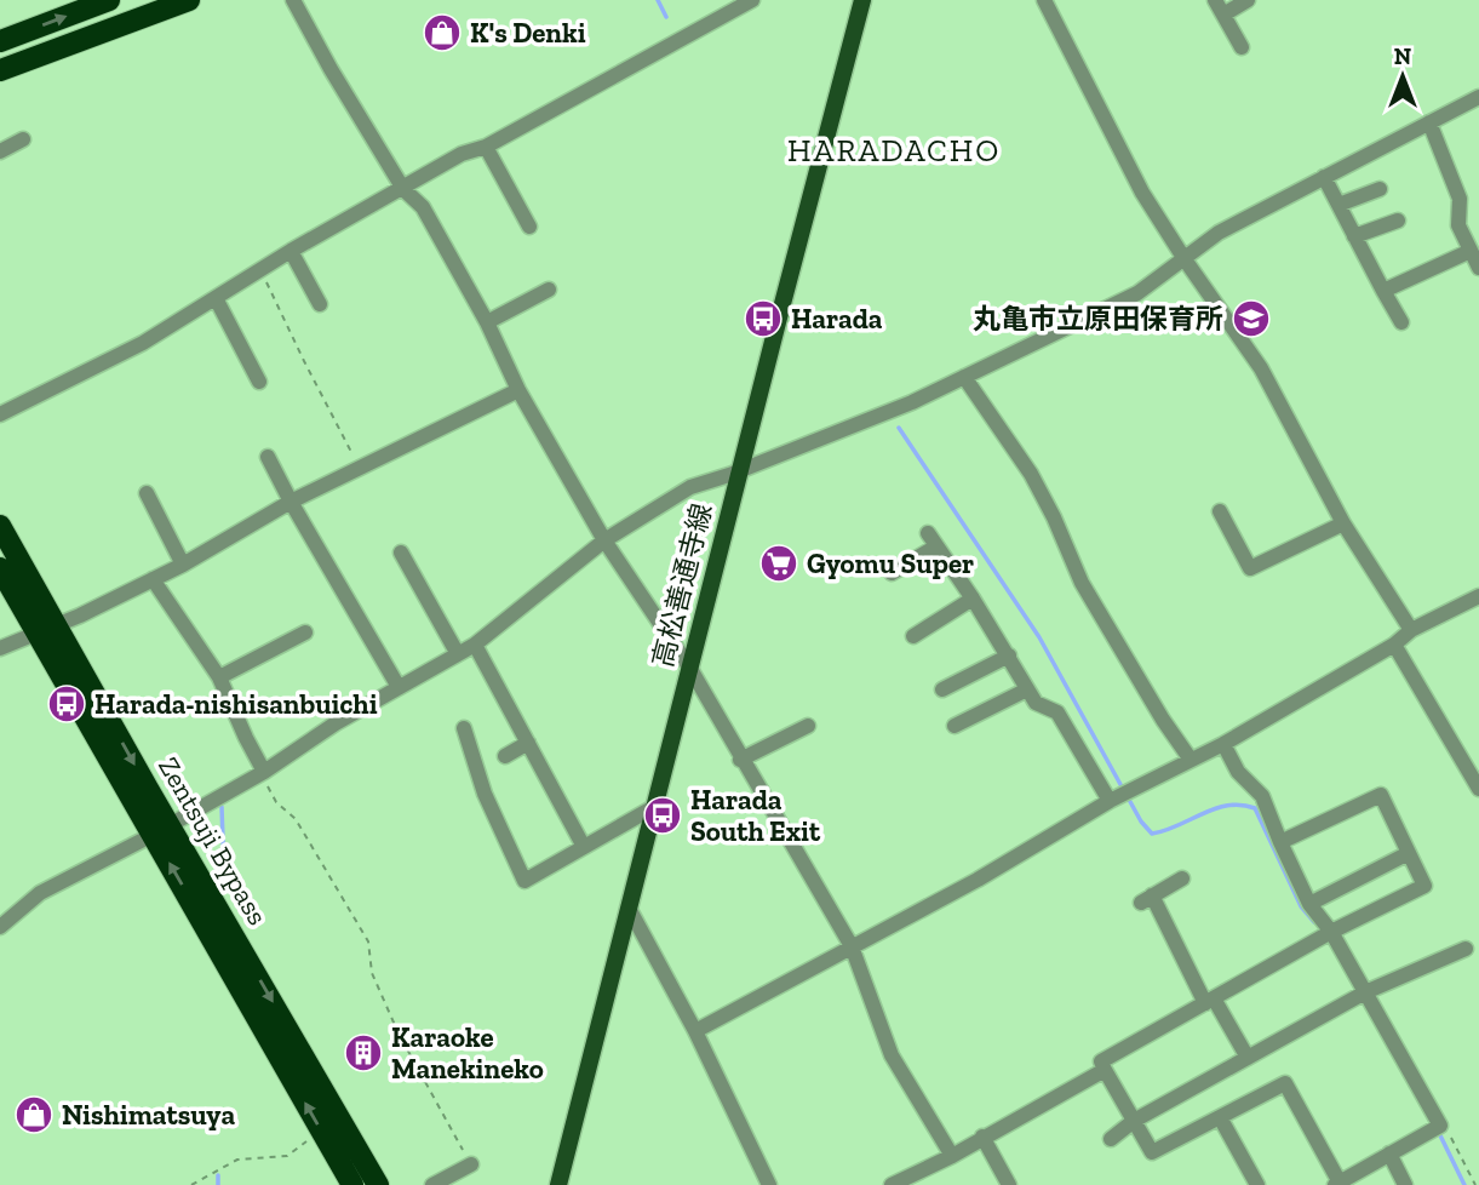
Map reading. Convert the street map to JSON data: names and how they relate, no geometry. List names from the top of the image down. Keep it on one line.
{"streets":{"highway":["Zentsuji Bypass"],"main road":["高松善通寺線"]},"districts":["HARADACHO"],"places":{"shop":["K's Denki","Nishimatsuya"],"bus stop":["Harada","Harada-nishisanbuichi","Harada South Exit"],"school or university":["丸亀市立原田保育所"],"supermarket":["Gyomu Super"],"building":["Karaoke Manekineko"]},"north":"top"}
